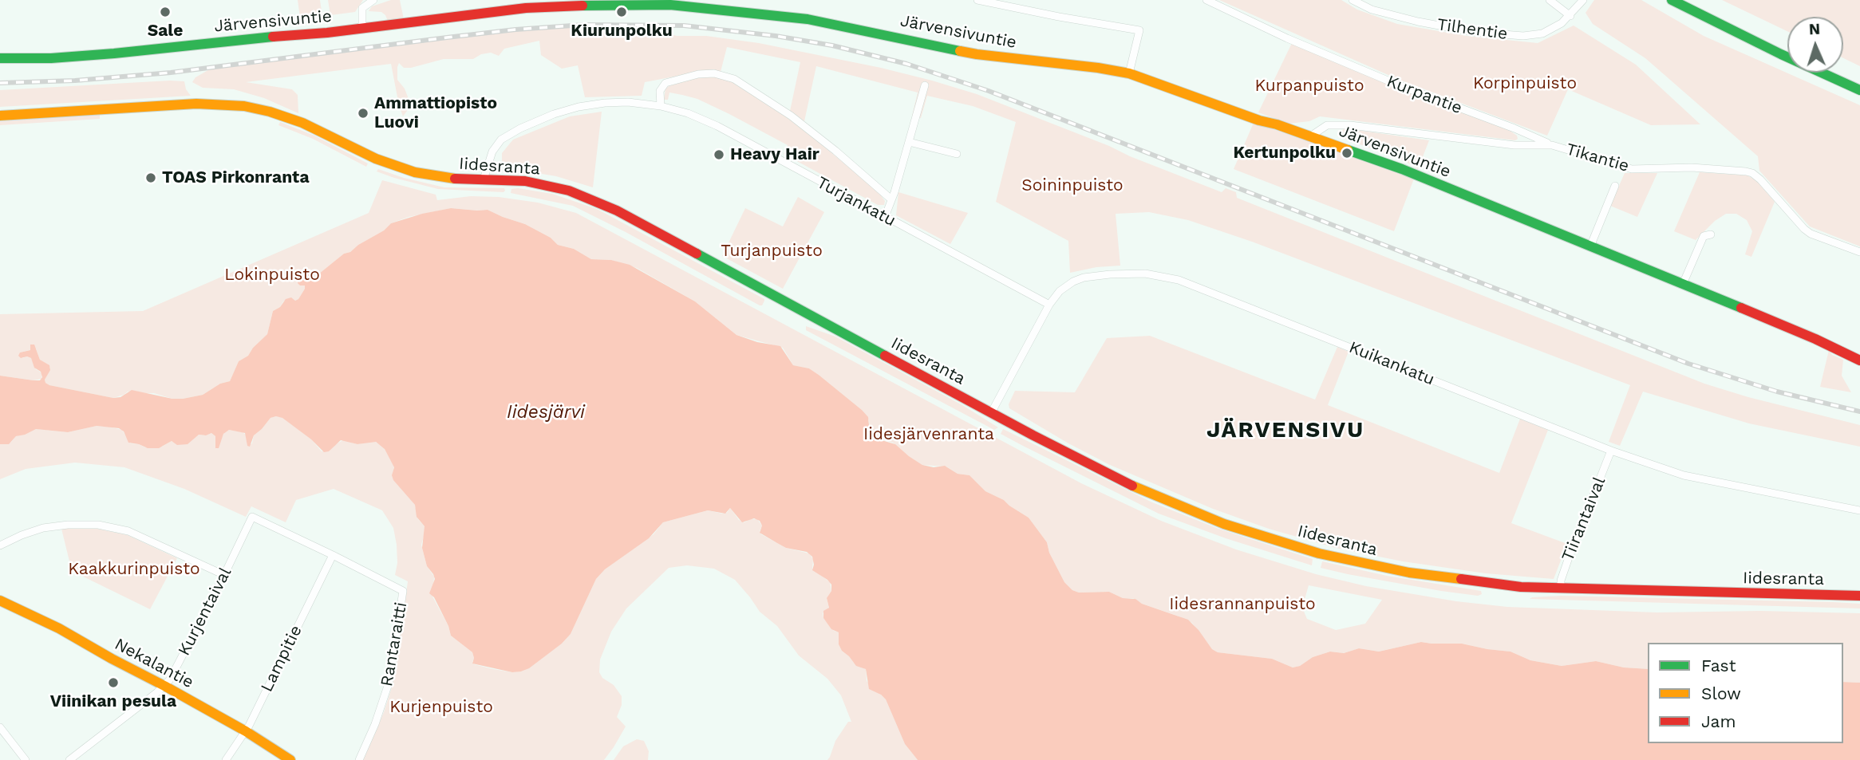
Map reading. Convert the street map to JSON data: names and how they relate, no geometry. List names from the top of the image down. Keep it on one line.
{"streets":{"main road":["Järvensivuntie","Iidesranta","Nekalantie"],"street":["Tilhentie","Kurpantie","Tikantie","Turjankatu","Kuikankatu","Tiirantaival","Kurjentaival","Rantaraitti","Lampitie"]},"crossings":[["Järvensivuntie","Tikantie"],["Kurpantie","Tikantie"],["Iidesranta","Turjankatu"],["Iidesranta","Kuikankatu"],["Iidesranta","Tiirantaival"],["Turjankatu","Kuikankatu"],["Kuikankatu","Tiirantaival"],["Kurjentaival","Rantaraitti"],["Kurjentaival","Nekalantie"],["Rantaraitti","Lampitie"],["Lampitie","Nekalantie"]],"districts":["JÄRVENSIVU"],"water":["Iidesjärvi"],"parks":["Korpinpuisto","Kurpanpuisto","Soininpuisto","Turjanpuisto","Lokinpuisto","Iidesjärvenranta","Kaakkurinpuisto","Iidesrannanpuisto","Kurjenpuisto"],"places":["Sale","Kiurunpolku","Ammattiopisto Luovi","Kertunpolku","Heavy Hair","TOAS Pirkonranta","Viinikan pesula"],"legend":["Fast","Slow","Jam"],"north":"top"}
